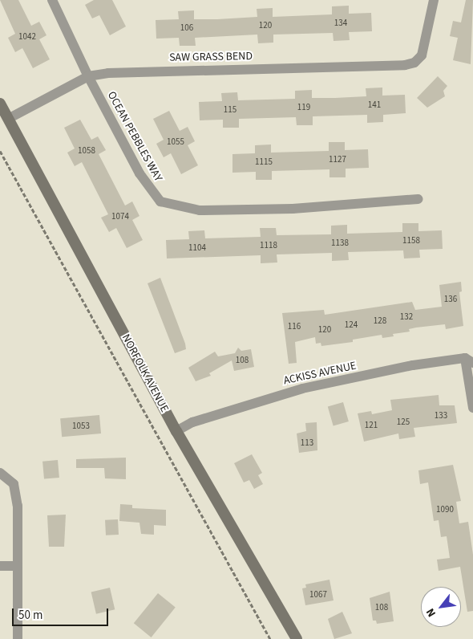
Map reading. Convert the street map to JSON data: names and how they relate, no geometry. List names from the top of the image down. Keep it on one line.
{"streets":{"main road":["NORFOLK AVENUE"],"street":["SAW GRASS BEND","OCEAN PEBBLES WAY","ACKISS AVENUE"]},"crossings":[["SAW GRASS BEND","OCEAN PEBBLES WAY"],["SAW GRASS BEND","NORFOLK AVENUE"],["NORFOLK AVENUE","ACKISS AVENUE"]],"house_numbers":["134","120","106","1042","141","119","115","1055","1058","1127","1115","1074","1158","1138","1118","1104","136","132","128","124","116","120","108","133","125","121","1053","113","1090","1067","108"],"scale_bar":"50 m","north":"bottom left"}
